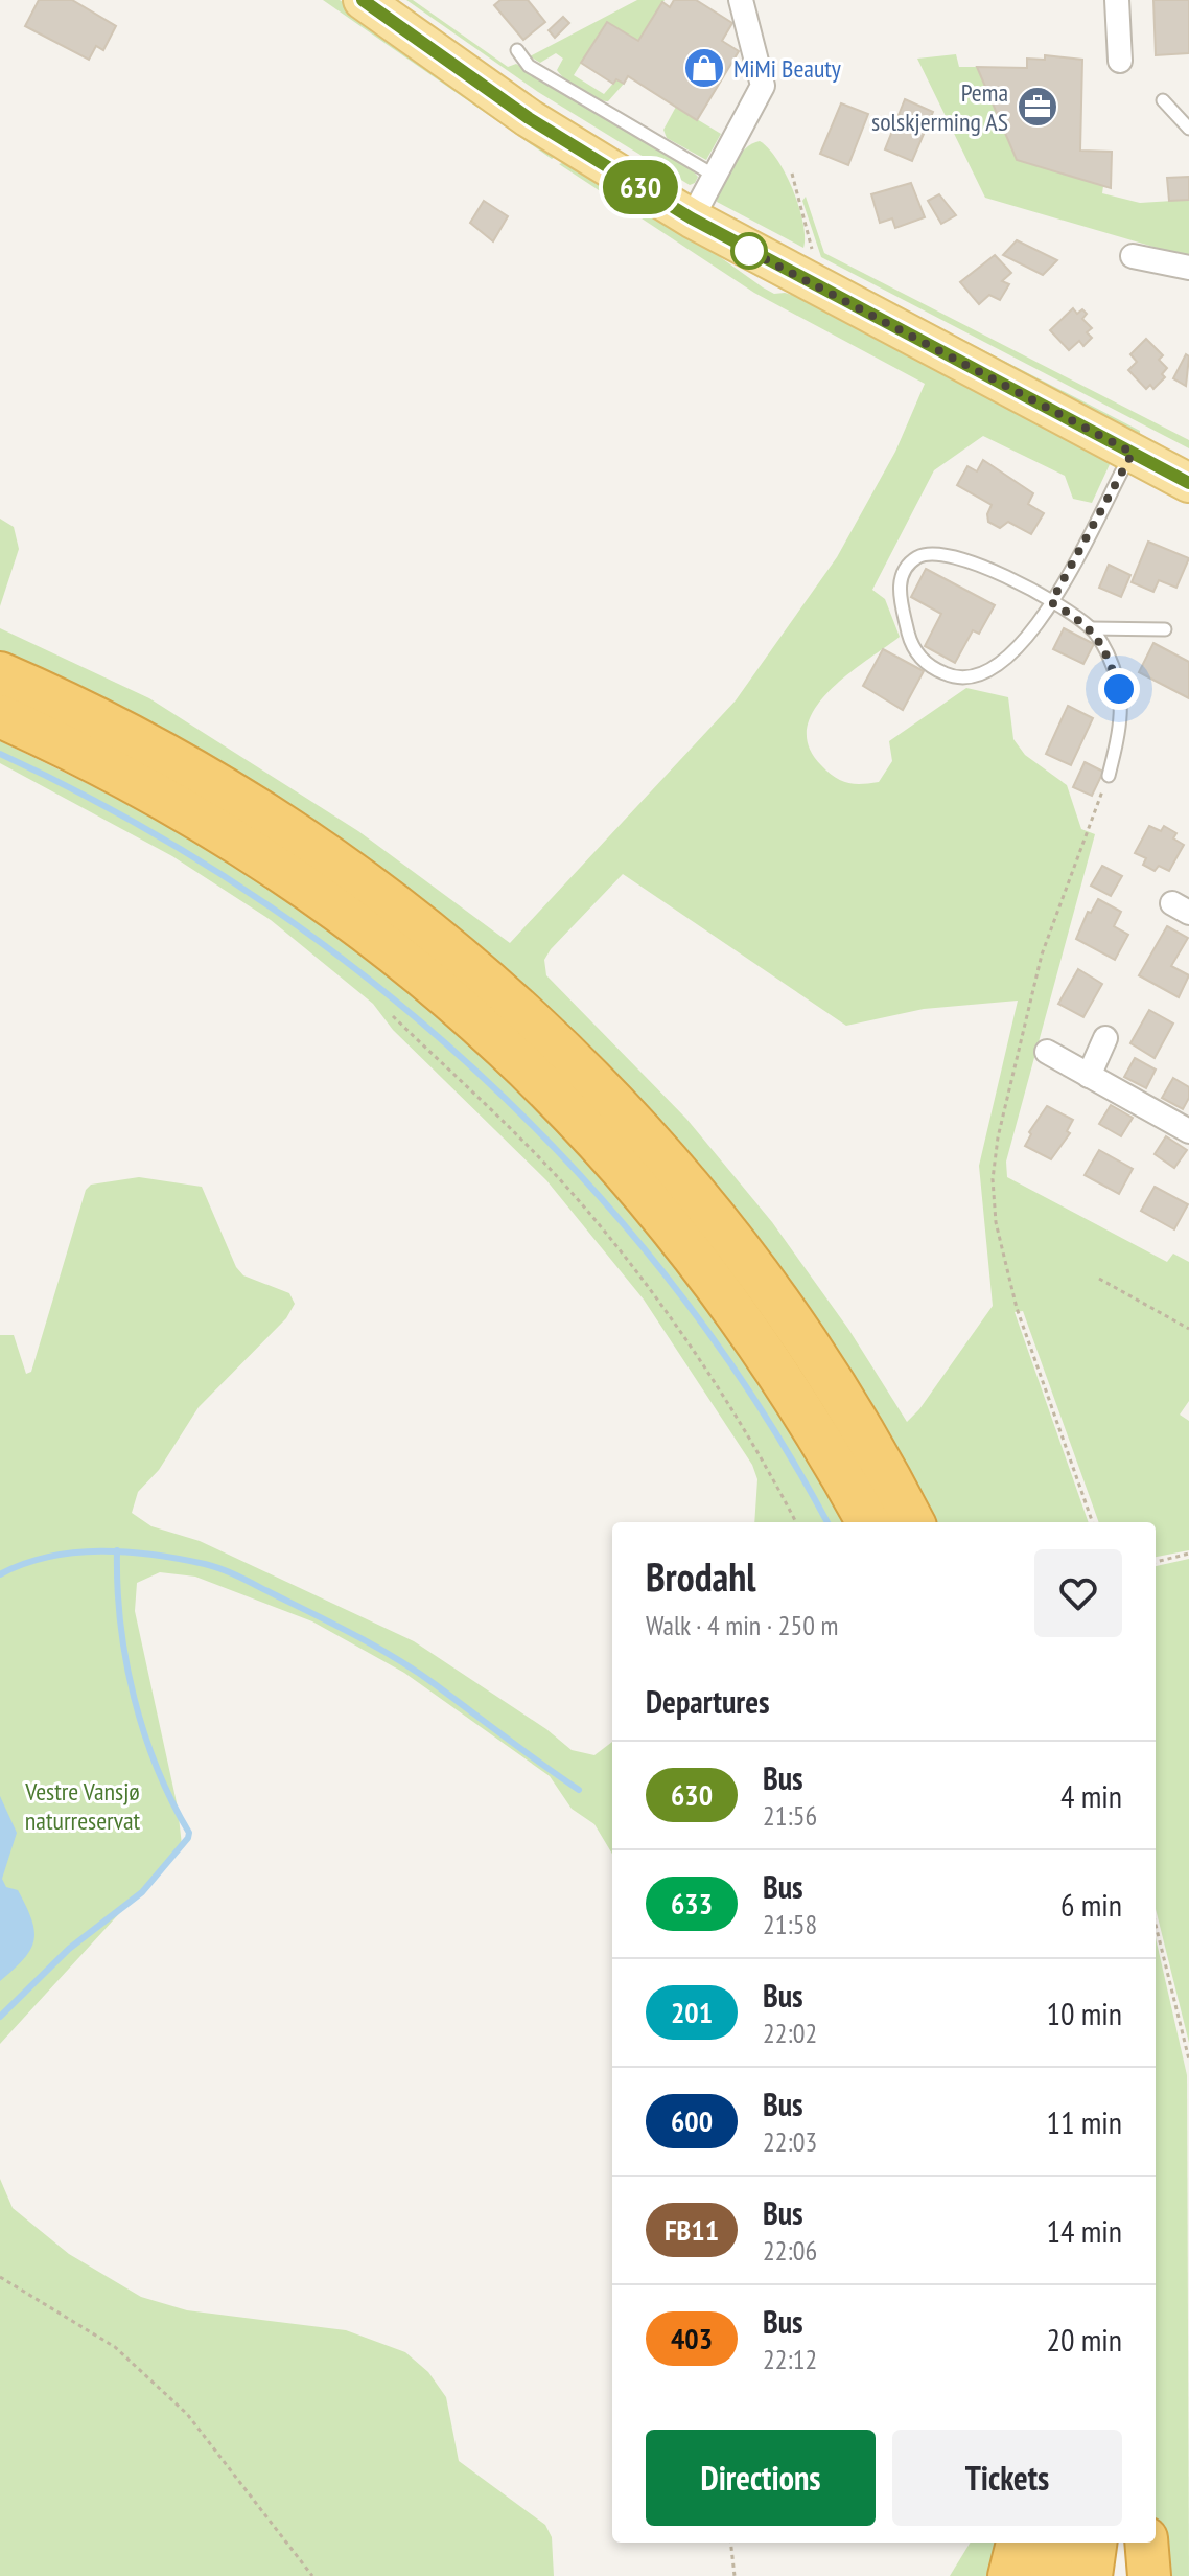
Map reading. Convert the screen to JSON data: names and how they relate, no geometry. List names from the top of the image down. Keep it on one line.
{"parks":["Vestre Vansjø naturreservat"],"places":{"shop":["MiMi Beauty"],"office":["Pema solskjerming AS"]},"lines":["bus line 630"],"page":{"on_map":"630","heading":[["Brodahl","Walk · 4 min · 250 m"],"Departures"],"list":[{"mark":"630","name":"Bus","note":"21:56","value":"4 min"},{"mark":"633","name":"Bus","note":"21:58","value":"6 min"},{"mark":"201","name":"Bus","note":"22:02","value":"10 min"},{"mark":"600","name":"Bus","note":"22:03","value":"11 min"},{"mark":"FB11","name":"Bus","note":"22:06","value":"14 min"},{"mark":"403","name":"Bus","note":"22:12","value":"20 min"}],"buttons":["Directions","Tickets"]}}
